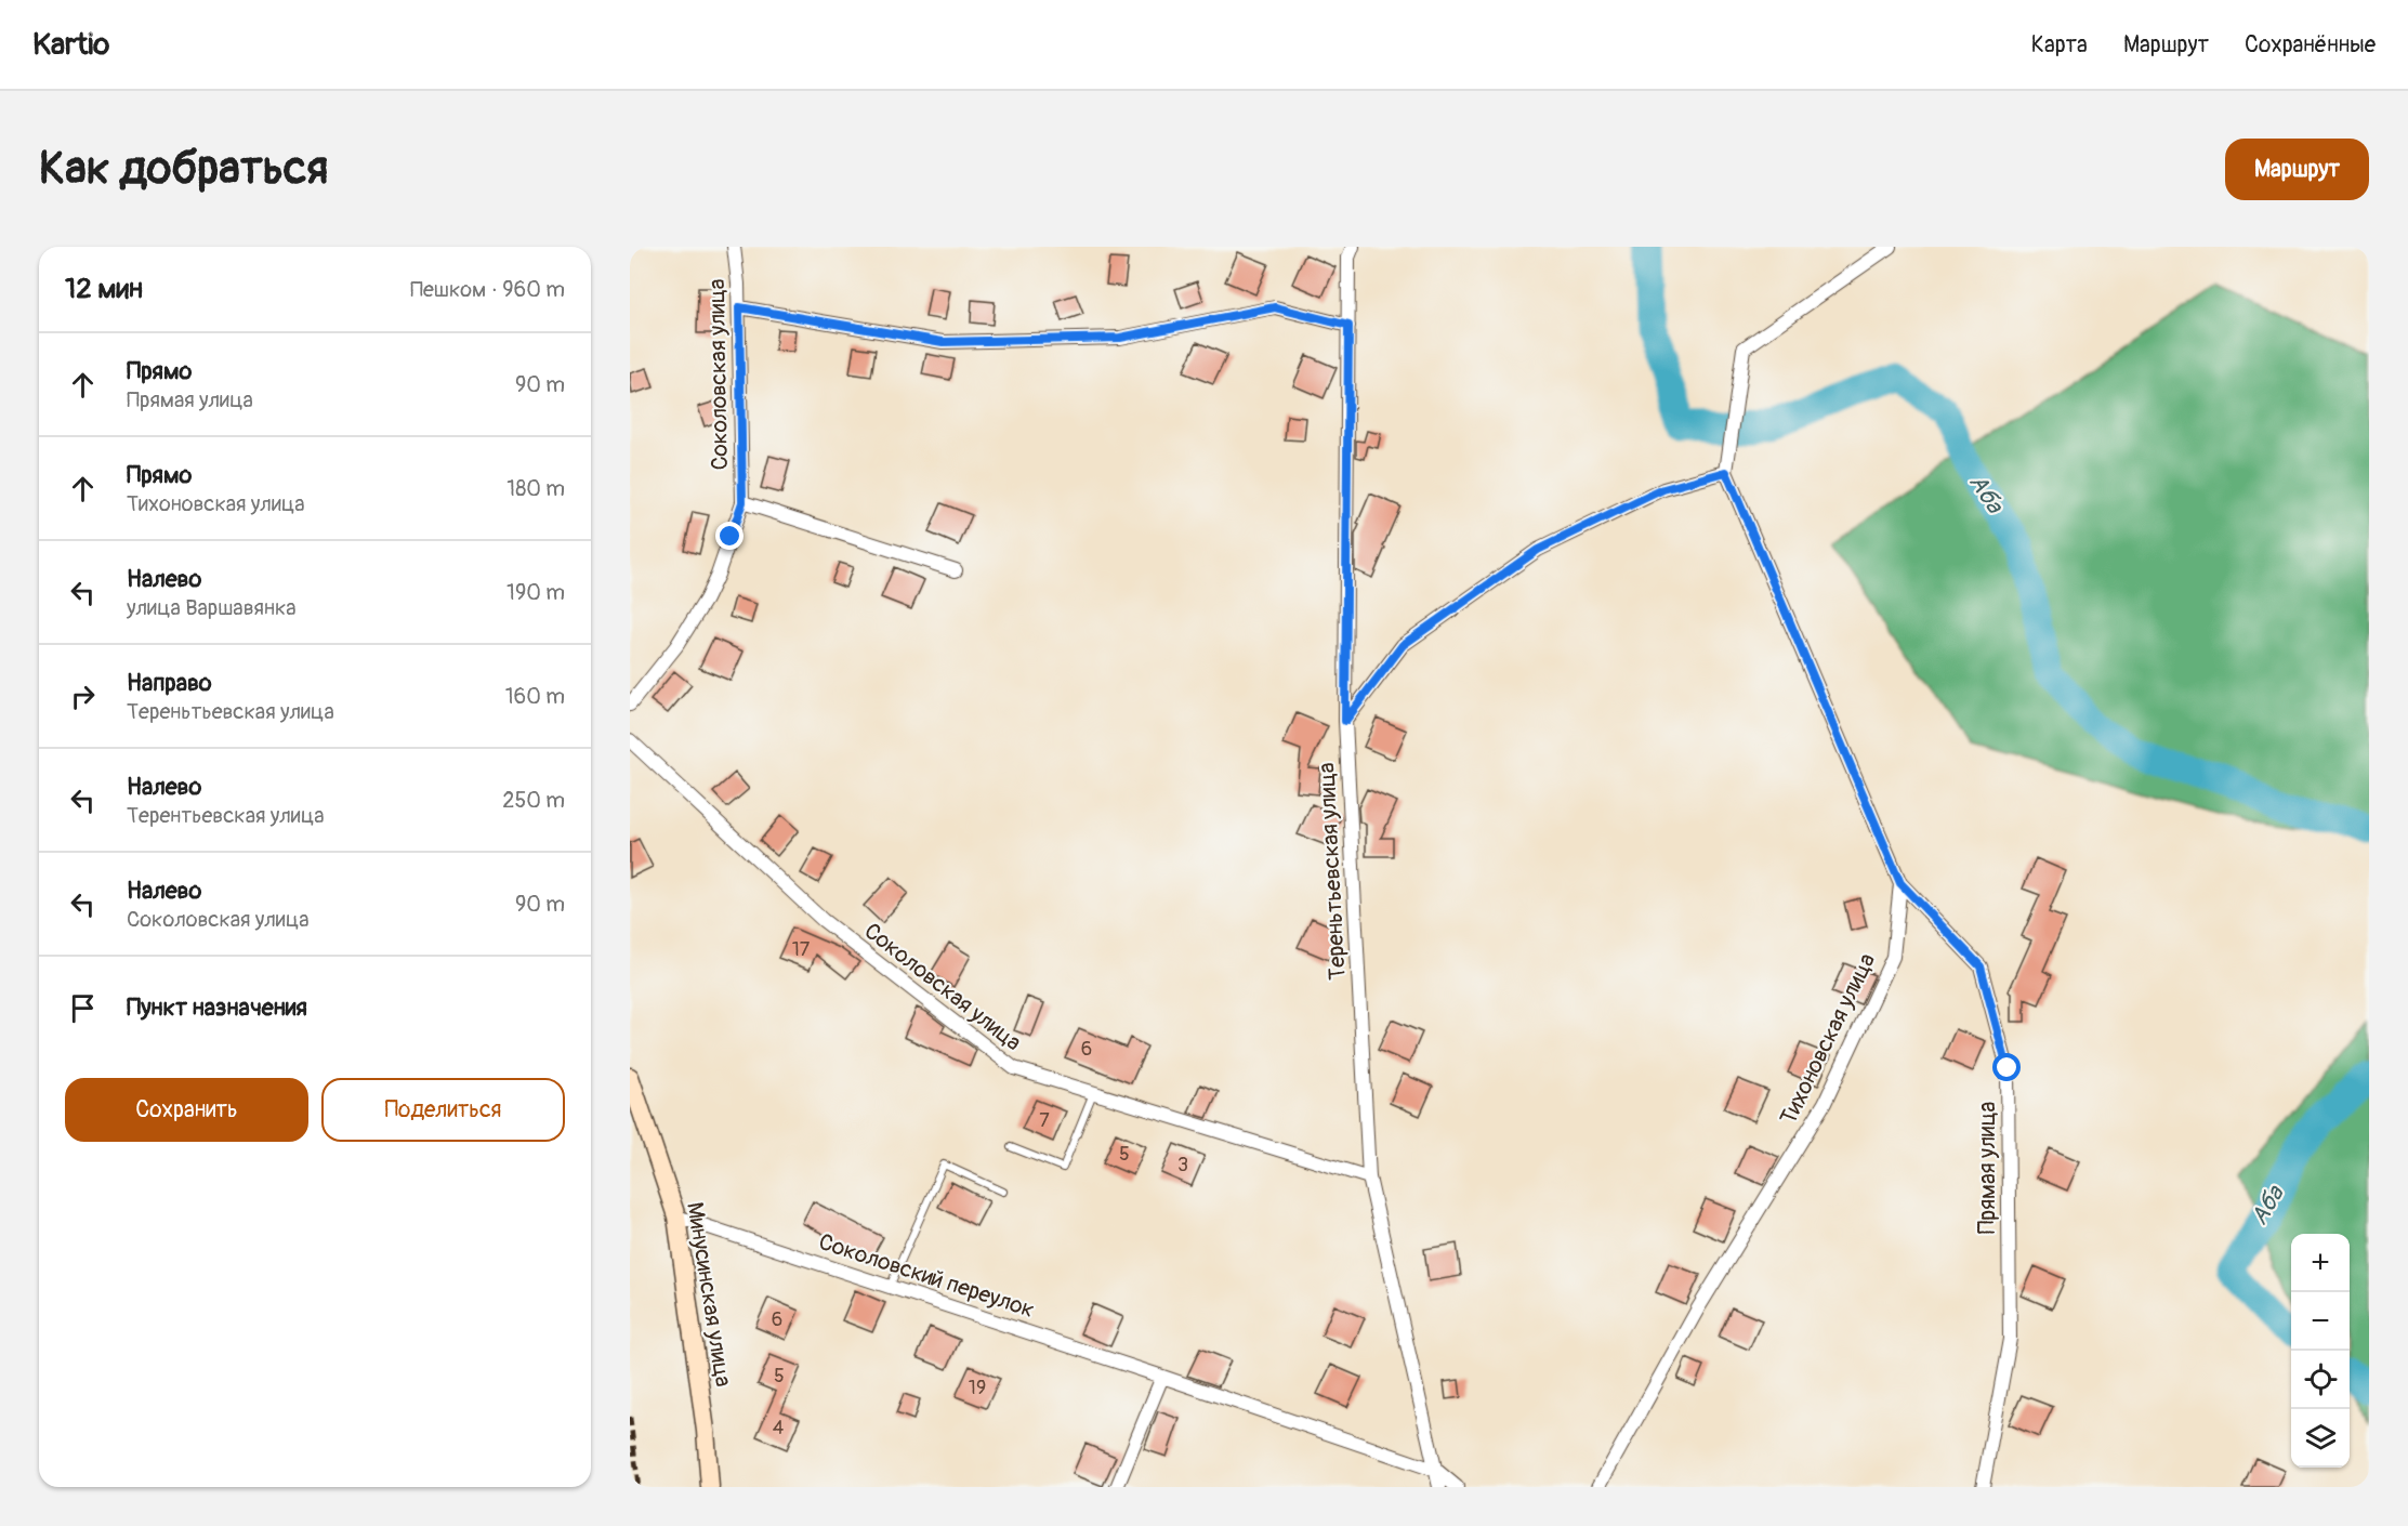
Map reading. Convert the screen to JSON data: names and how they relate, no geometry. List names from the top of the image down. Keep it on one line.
{"streets":{"main road":["Минусинская улица"],"street":["Соколовская улица","Тереньтьевская улица","Тихоновская улица","Прямая улица","Соколовский переулок"]},"crossings":[["Соколовская улица","Тереньтьевская улица"],["Тереньтьевская улица","Соколовский переулок"],["Тихоновская улица","Прямая улица"],["Соколовский переулок","Минусинская улица"]],"water":["Аба"],"house_numbers":["17","6","7","5","3","6","5","19","4"],"page":{"header":"Kartio","nav":["Карта","Маршрут","Сохранённые"],"buttons":["Маршрут",["Сохранить","Поделиться"]],"title":"Как добраться","heading":["12 мин","Пешком · 960 m"],"list":[["Прямо","Прямая улица","90 m"],["Прямо","Тихоновская улица","180 m"],["Налево","улица Варшавянка","190 m"],["Направо","Тереньтьевская улица","160 m"],["Налево","Терентьевская улица","250 m"],["Налево","Соколовская улица","90 m"],"Пункт назначения"],"map_buttons":["+","−"]}}
